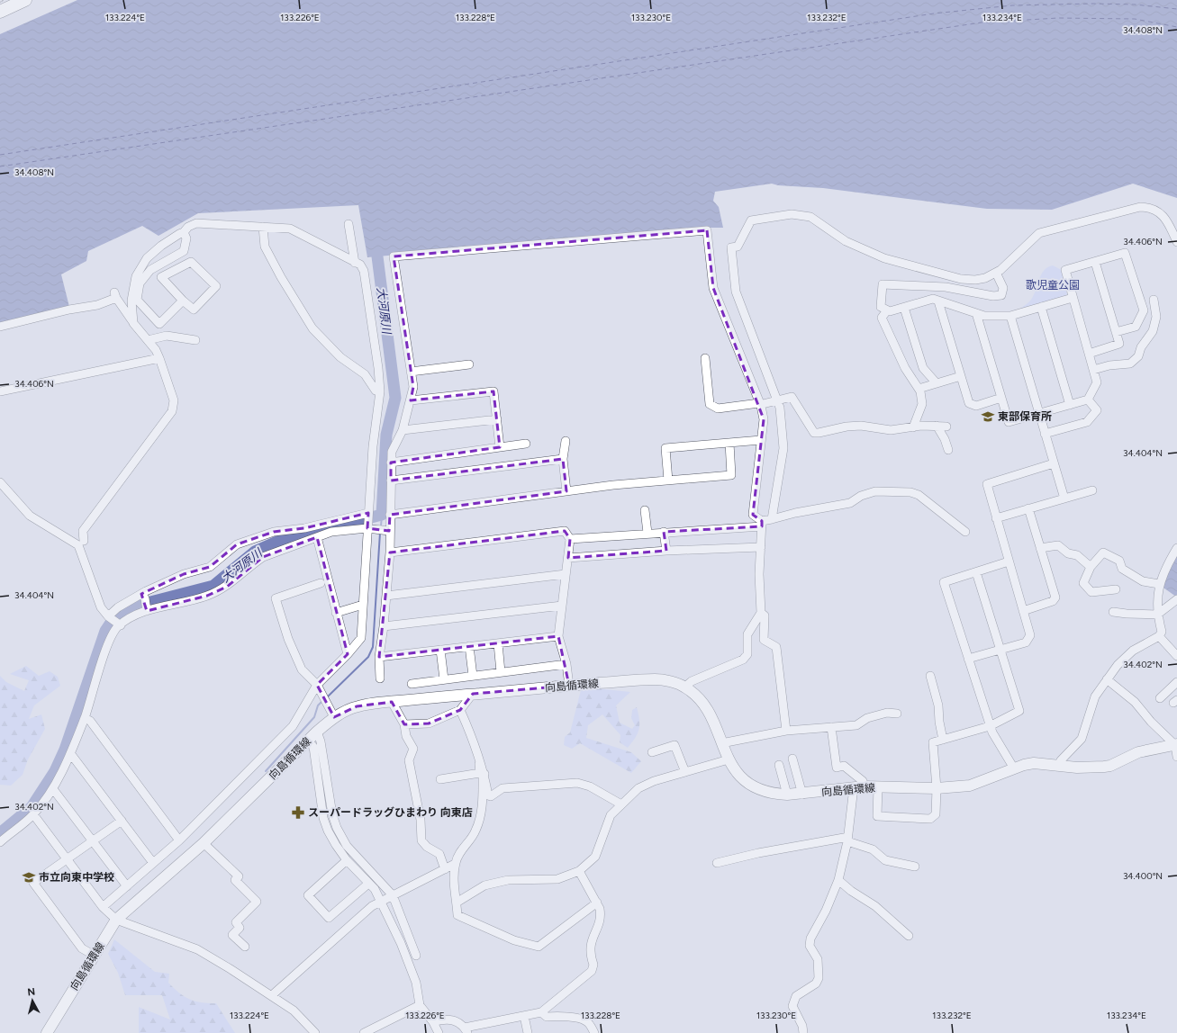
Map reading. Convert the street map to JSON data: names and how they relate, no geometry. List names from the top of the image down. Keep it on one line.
{"streets":{"main road":["向島循環線"]},"water":["大河原川"],"parks":["歌児童公園"],"places":{"school or university":["東部保育所","市立向東中学校"],"pharmacy":["スーパードラッグひまわり 向東店"]},"north":"top","coordinates":["133.224°E","133.226°E","133.228°E","133.230°E","133.232°E","133.234°E","34.408°N","34.406°N","34.404°N","34.402°N","34.400°N"]}
